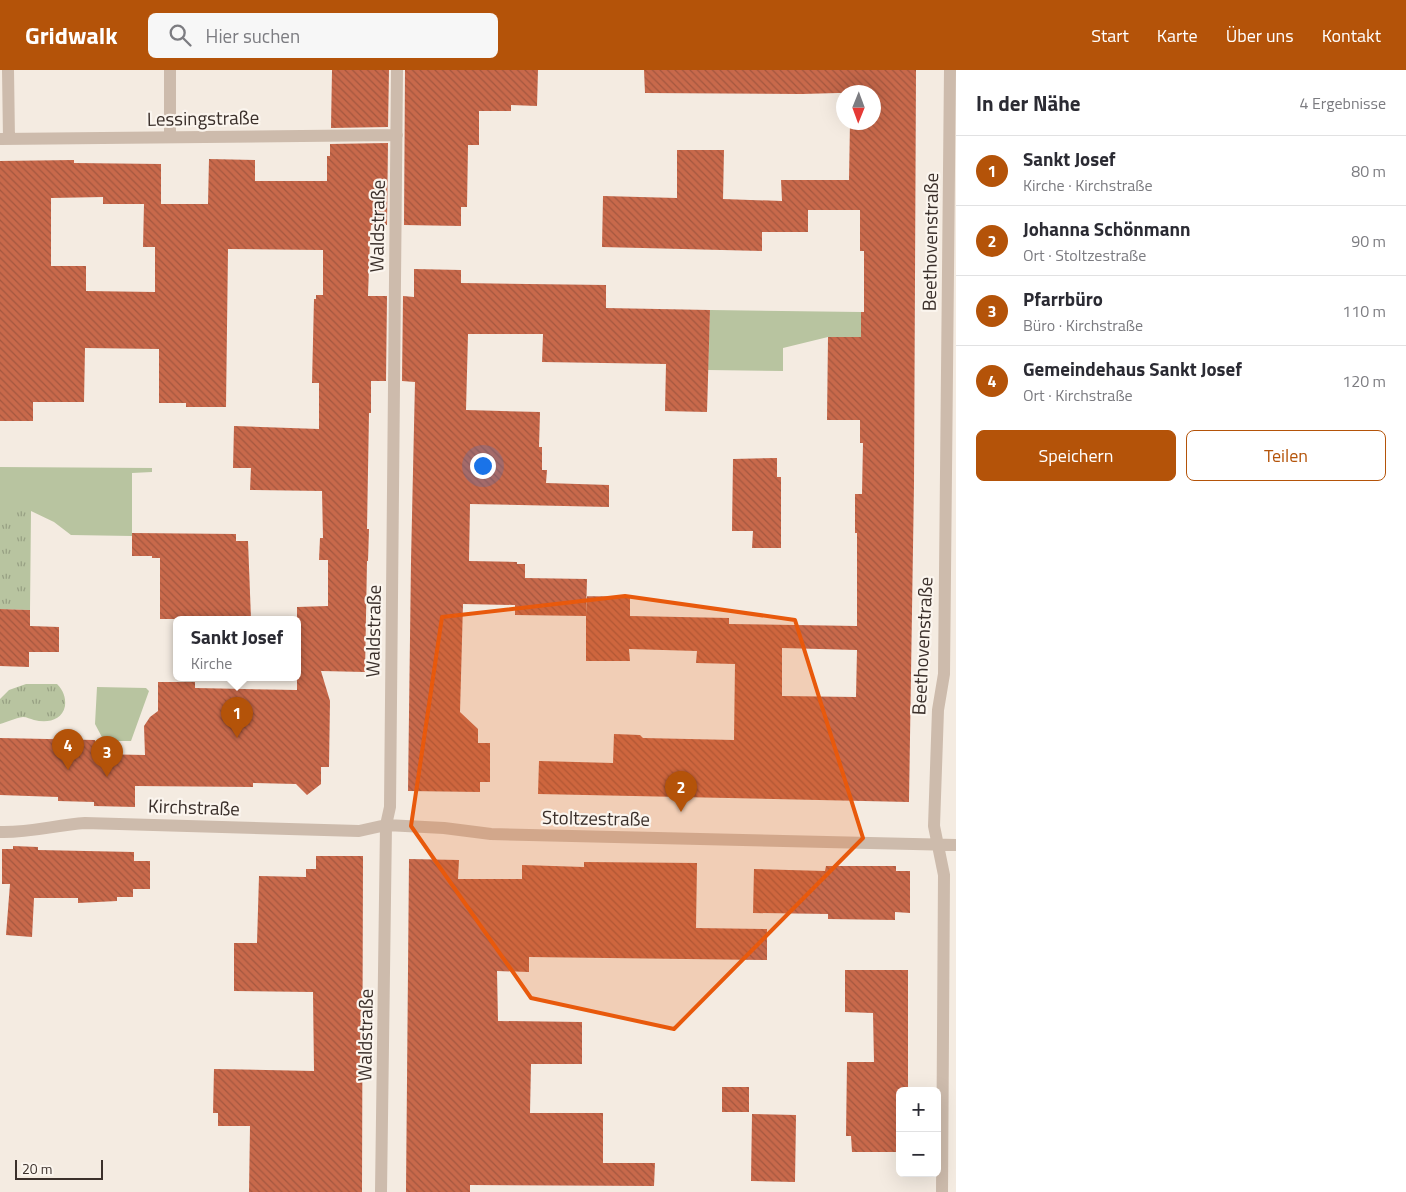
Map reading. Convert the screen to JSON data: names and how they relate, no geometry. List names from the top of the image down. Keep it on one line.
{"streets":{"street":["Lessingstraße","Waldstraße","Beethovenstraße","Kirchstraße","Stoltzestraße"]},"crossings":[["Lessingstraße","Waldstraße"],["Waldstraße","Kirchstraße"],["Waldstraße","Stoltzestraße"],["Beethovenstraße","Stoltzestraße"],["Kirchstraße","Stoltzestraße"]],"scale_bar":"20 m","north":"bottom","page":{"header":"Gridwalk","search":"Hier suchen","nav":["Start","Karte","Über uns","Kontakt"],"heading":["In der Nähe","4 Ergebnisse"],"list":[{"mark":"1","name":"Sankt Josef","note":"Kirche · Kirchstraße","value":"80 m"},{"mark":"2","name":"Johanna Schönmann","note":"Ort · Stoltzestraße","value":"90 m"},{"mark":"3","name":"Pfarrbüro","note":"Büro · Kirchstraße","value":"110 m"},{"mark":"4","name":"Gemeindehaus Sankt Josef","note":"Ort · Kirchstraße","value":"120 m"}],"buttons":["Speichern","Teilen"],"popup":["Sankt Josef","Kirche"],"pins":["1","4","3","2"],"map_buttons":["+","−"],"scale":"20 m"}}
